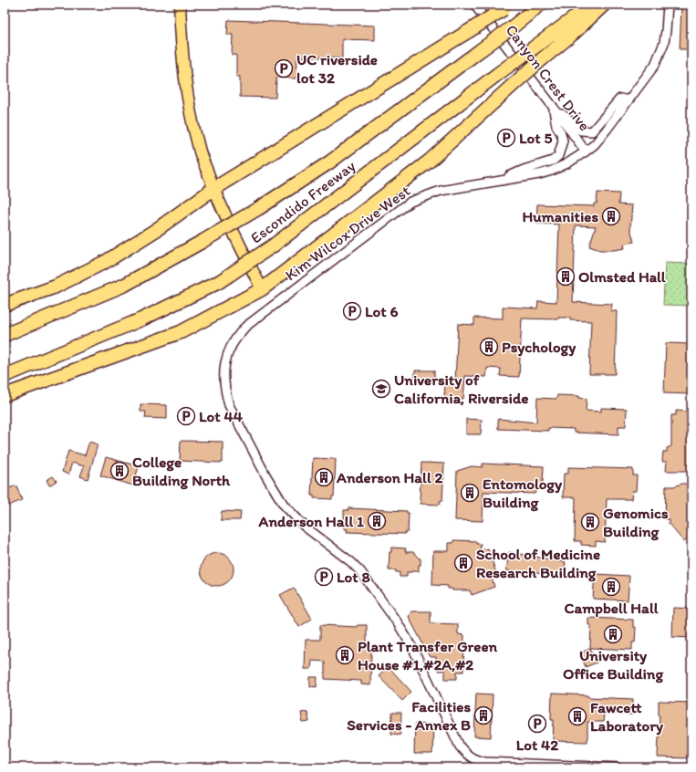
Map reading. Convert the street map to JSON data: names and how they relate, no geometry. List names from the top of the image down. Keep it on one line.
{"streets":{"highway":["Escondido Freeway"],"street":["Canyon Crest Drive","Kim Wilcox Drive West"]},"crossings":[["Canyon Crest Drive","Kim Wilcox Drive West"]],"places":{"parking":["UC riverside lot 32","Lot 5","Lot 6","Lot 44","Lot 8","Lot 42"],"building":["Humanities","Olmsted Hall","Psychology","College Building North","Anderson Hall 2","Entomology Building","Anderson Hall 1","Genomics Building","School of Medicine Research Building","Campbell Hall","University Office Building","Plant Transfer Green House #1,#2A,#2","Facilities Services - Annex B","Fawcett Laboratory"],"school or university":["University of California, Riverside"]}}
